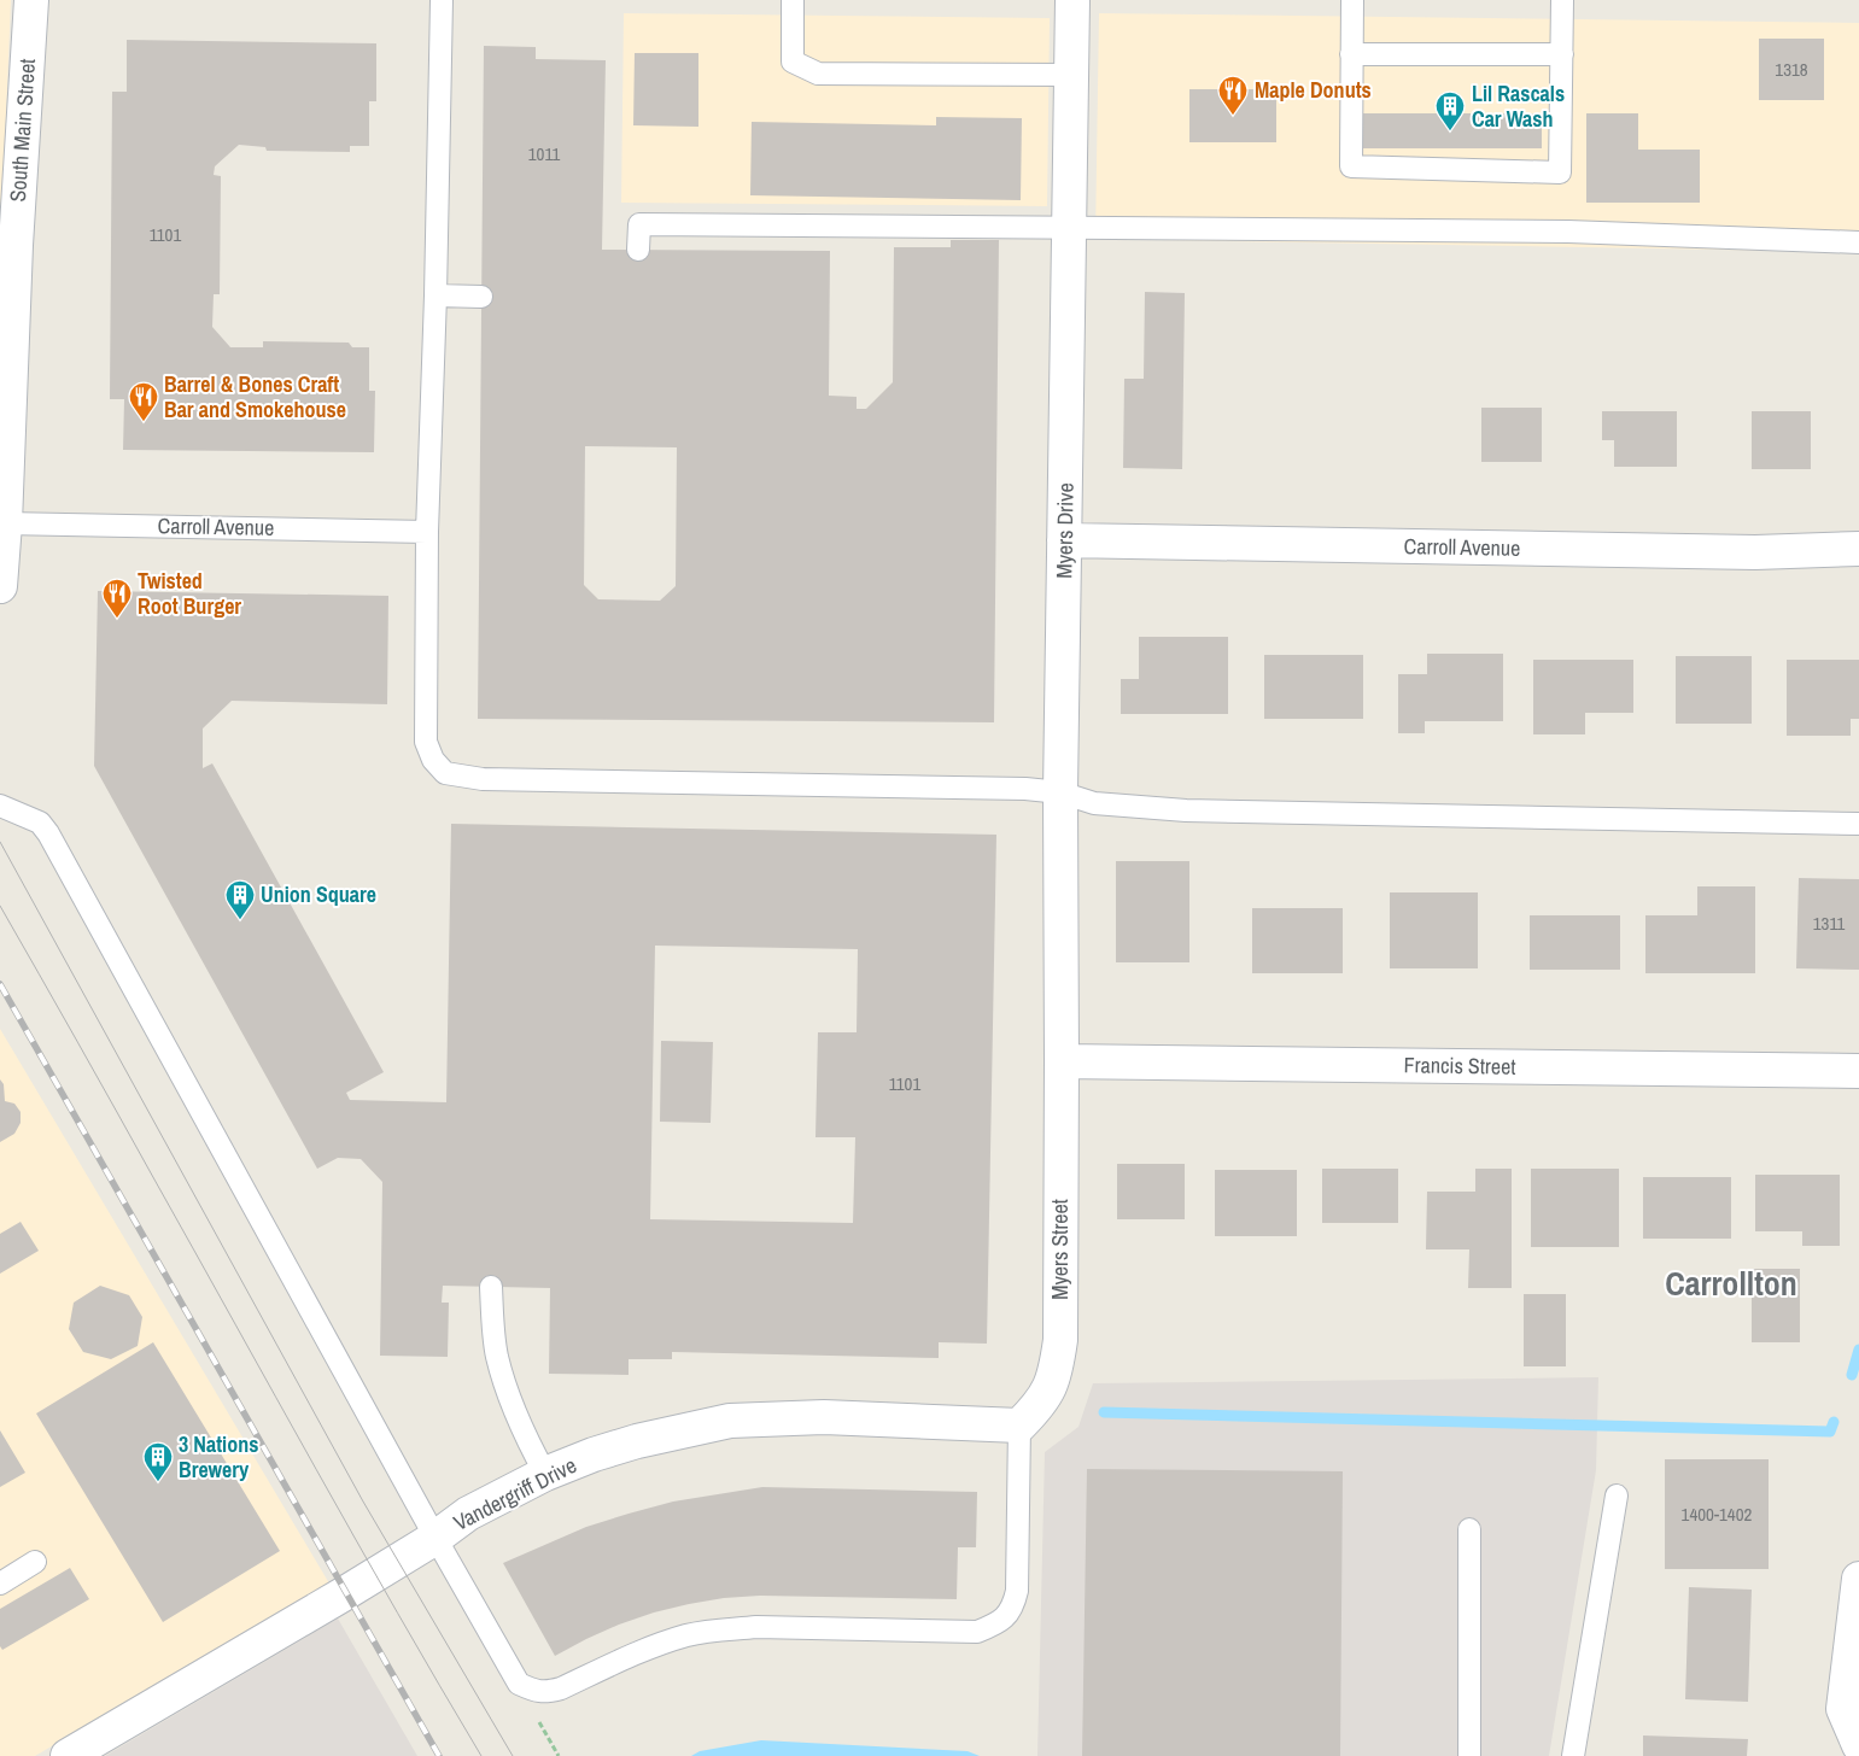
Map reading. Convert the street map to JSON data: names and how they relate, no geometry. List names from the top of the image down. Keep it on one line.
{"streets":{"street":["South Main Street","Carroll Avenue","Myers Drive","Francis Street","Myers Street","Vandergriff Drive"]},"crossings":[["South Main Street","Carroll Avenue"],["Carroll Avenue","Myers Drive"],["Myers Drive","Francis Street"],["Myers Drive","Myers Street"],["Francis Street","Myers Street"],["Myers Street","Vandergriff Drive"]],"districts":["Carrollton"],"places":{"restaurant":["Maple Donuts","Barrel & Bones Craft Bar and Smokehouse","Twisted Root Burger"],"building":["Lil Rascals Car Wash","Union Square","3 Nations Brewery"]},"house_numbers":["1318","1011","1101","1311","1101","1400-1402"]}
